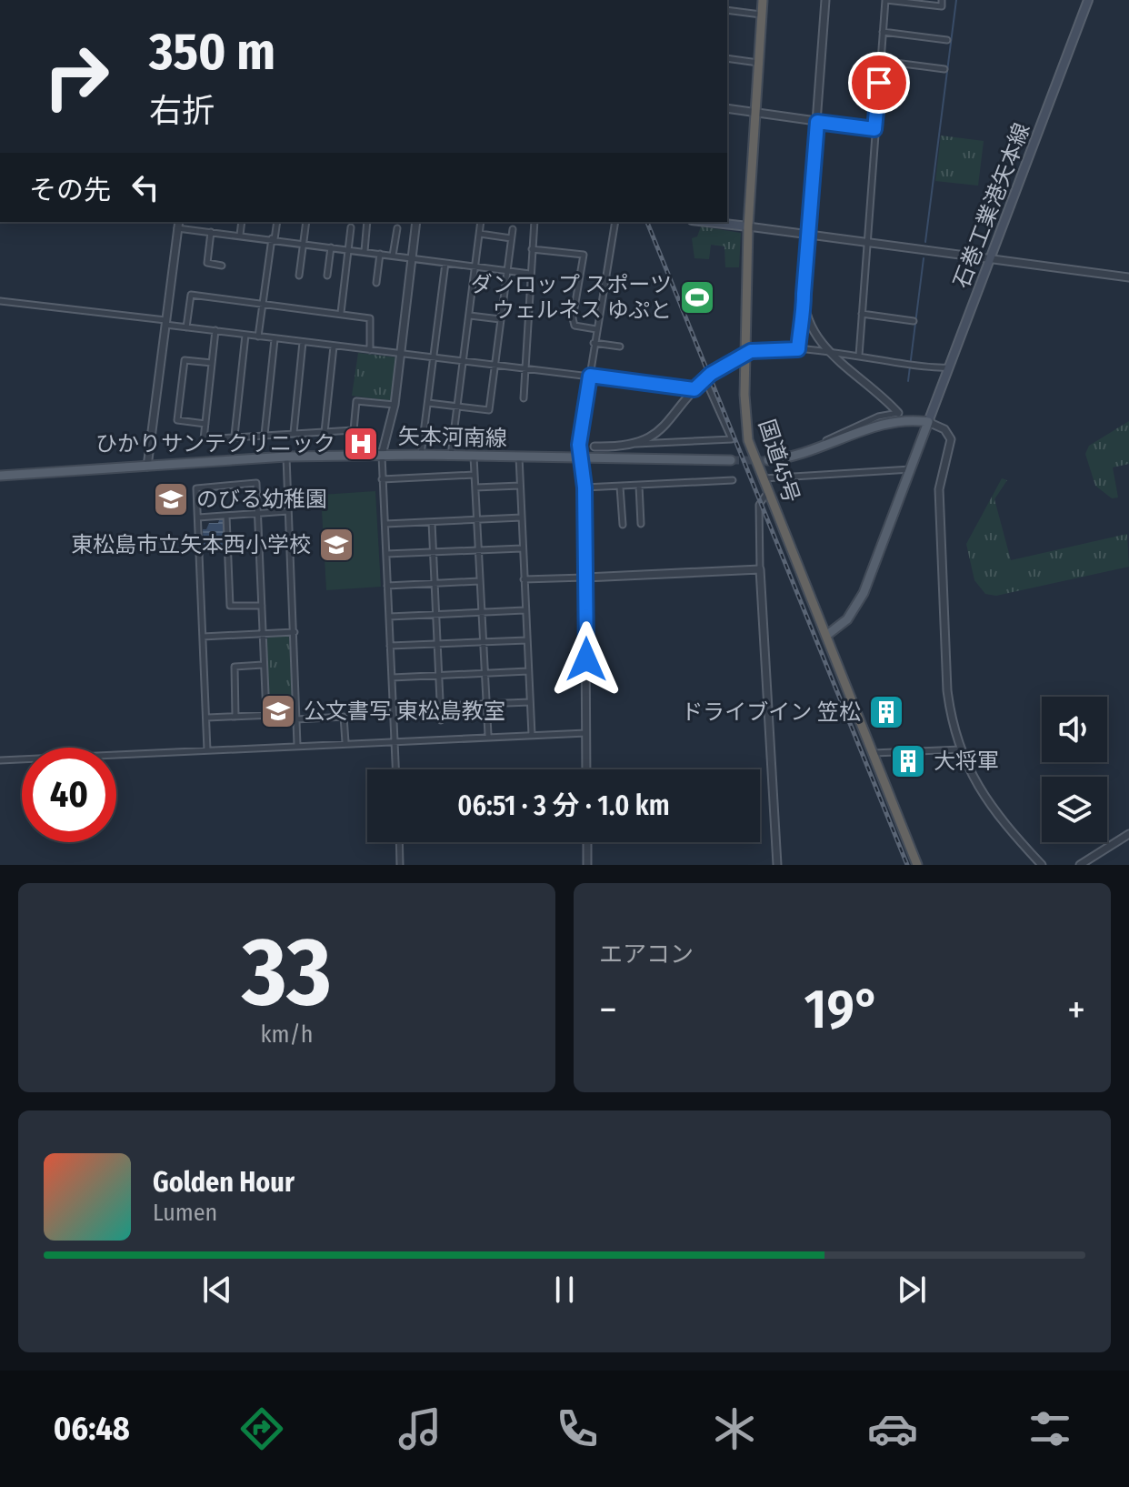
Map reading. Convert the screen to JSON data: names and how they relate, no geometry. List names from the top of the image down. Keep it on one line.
{"streets":{"highway":["国道45号"],"main road":["石巻工業港矢本線","矢本河南線"]},"places":{"sports":["ダンロップ スポーツ ウェルネス ゆぷと"],"hospital":["ひかりサンテクリニック"],"school or university":["のびる幼稚園","東松島市立矢本西小学校","公文書写 東松島教室"],"building":["ドライブイン 笠松","大将軍"]},"page":{"turn":["350 m","右折"],"then":"その先","limit":"40","trip":"06:51 · 3 分 · 1.0 km","tile":[["33","km/h"],"エアコン"],"heat":["−","19°","+"],"song":["Golden Hour","Lumen"],"tabs":"06:48"}}
